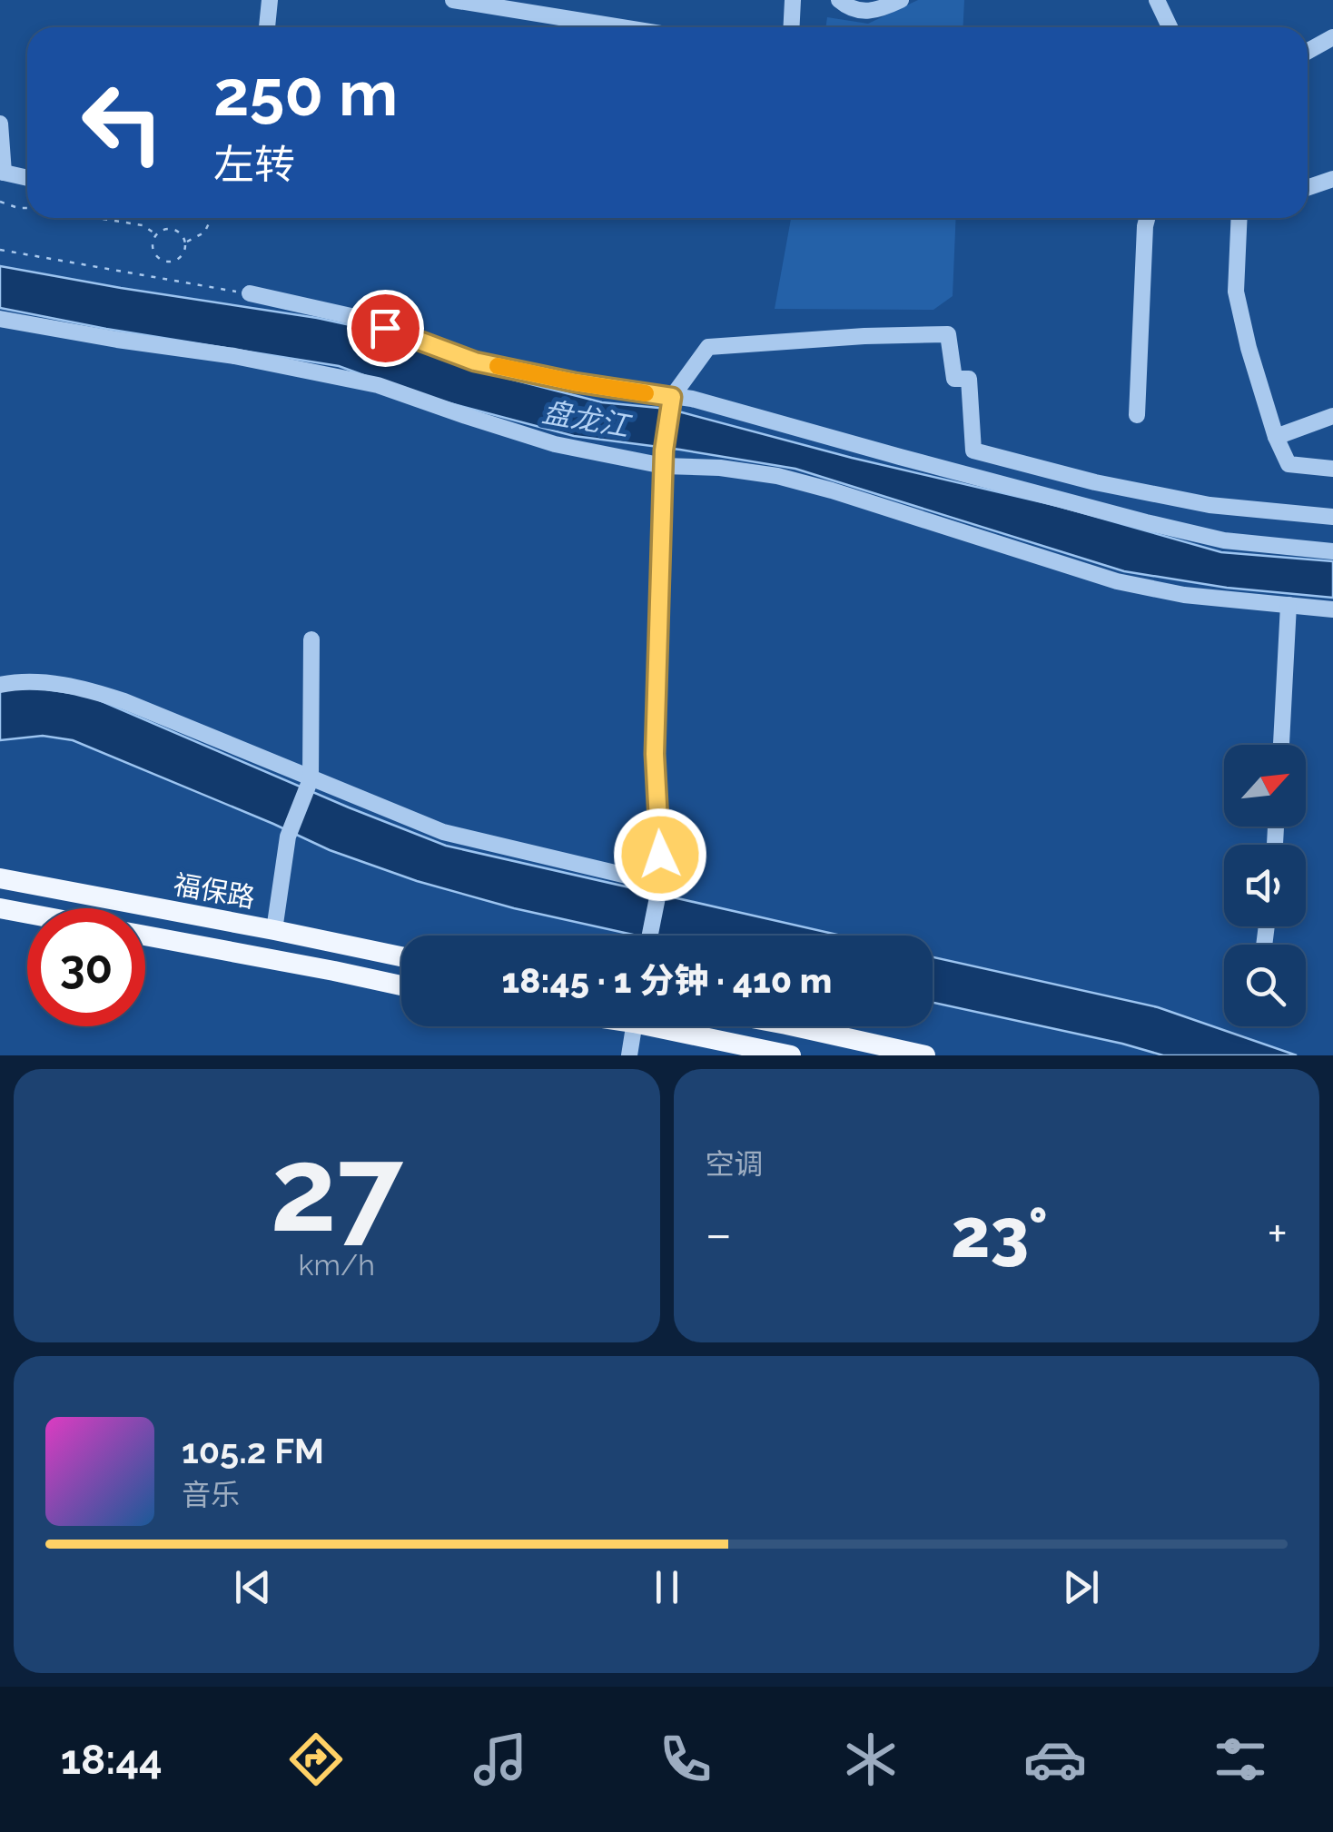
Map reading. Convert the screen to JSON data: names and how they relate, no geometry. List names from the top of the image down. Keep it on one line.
{"streets":{"main road":["福保路"]},"water":["盘龙江"],"north":"top right","page":{"turn":["250 m","左转"],"limit":"30","trip":"18:45 · 1 分钟 · 410 m","tile":[["27","km/h"],"空调"],"heat":["−","23°","+"],"song":["105.2 FM","音乐"],"tabs":"18:44"}}
